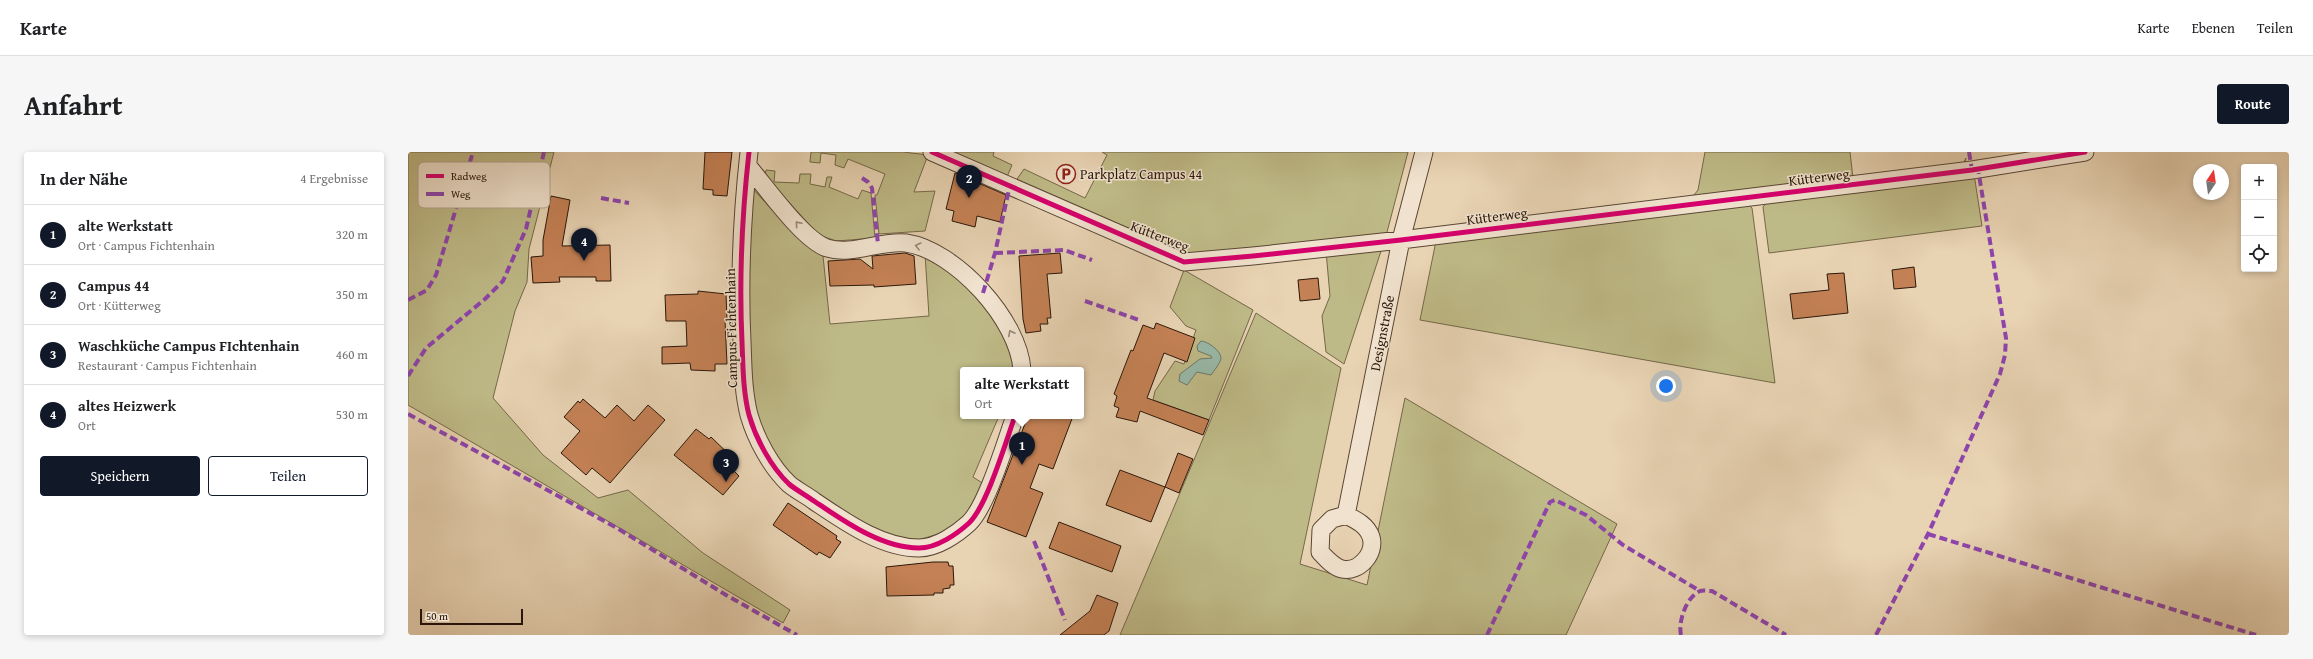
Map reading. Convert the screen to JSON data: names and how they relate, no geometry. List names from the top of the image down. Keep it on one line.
{"streets":{"street":["Kütterweg","Campus Fichtenhain","Designstraße"]},"crossings":[["Kütterweg","Designstraße"]],"places":{"parking":["Parkplatz Campus 44"]},"legend":["Radweg","Weg"],"scale_bar":"50 m","north":"top","page":{"header":"Karte","nav":["Karte","Ebenen","Teilen"],"title":"Anfahrt","buttons":["Route",["Speichern","Teilen"]],"heading":["In der Nähe","4 Ergebnisse"],"map_buttons":["+","−"],"pins":["2","4","1","3"],"list":[{"mark":"1","name":"alte Werkstatt","note":"Ort · Campus Fichtenhain","value":"320 m"},{"mark":"2","name":"Campus 44","note":"Ort · Kütterweg","value":"350 m"},{"mark":"3","name":"Waschküche Campus FIchtenhain","note":"Restaurant · Campus Fichtenhain","value":"460 m"},{"mark":"4","name":"altes Heizwerk","note":"Ort","value":"530 m"}],"popup":["alte Werkstatt","Ort"],"scale":"50 m"}}
